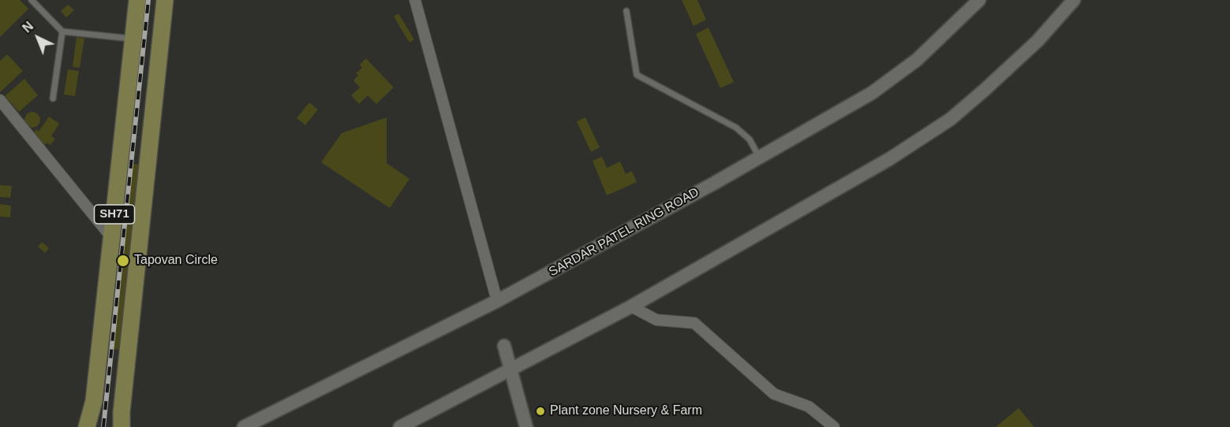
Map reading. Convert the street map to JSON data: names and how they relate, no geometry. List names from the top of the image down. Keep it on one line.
{"streets":{"main road":["SH71"],"street":["SARDAR PATEL RING ROAD"]},"places":["Tapovan Circle","Plant zone Nursery & Farm"],"north":"top left"}
